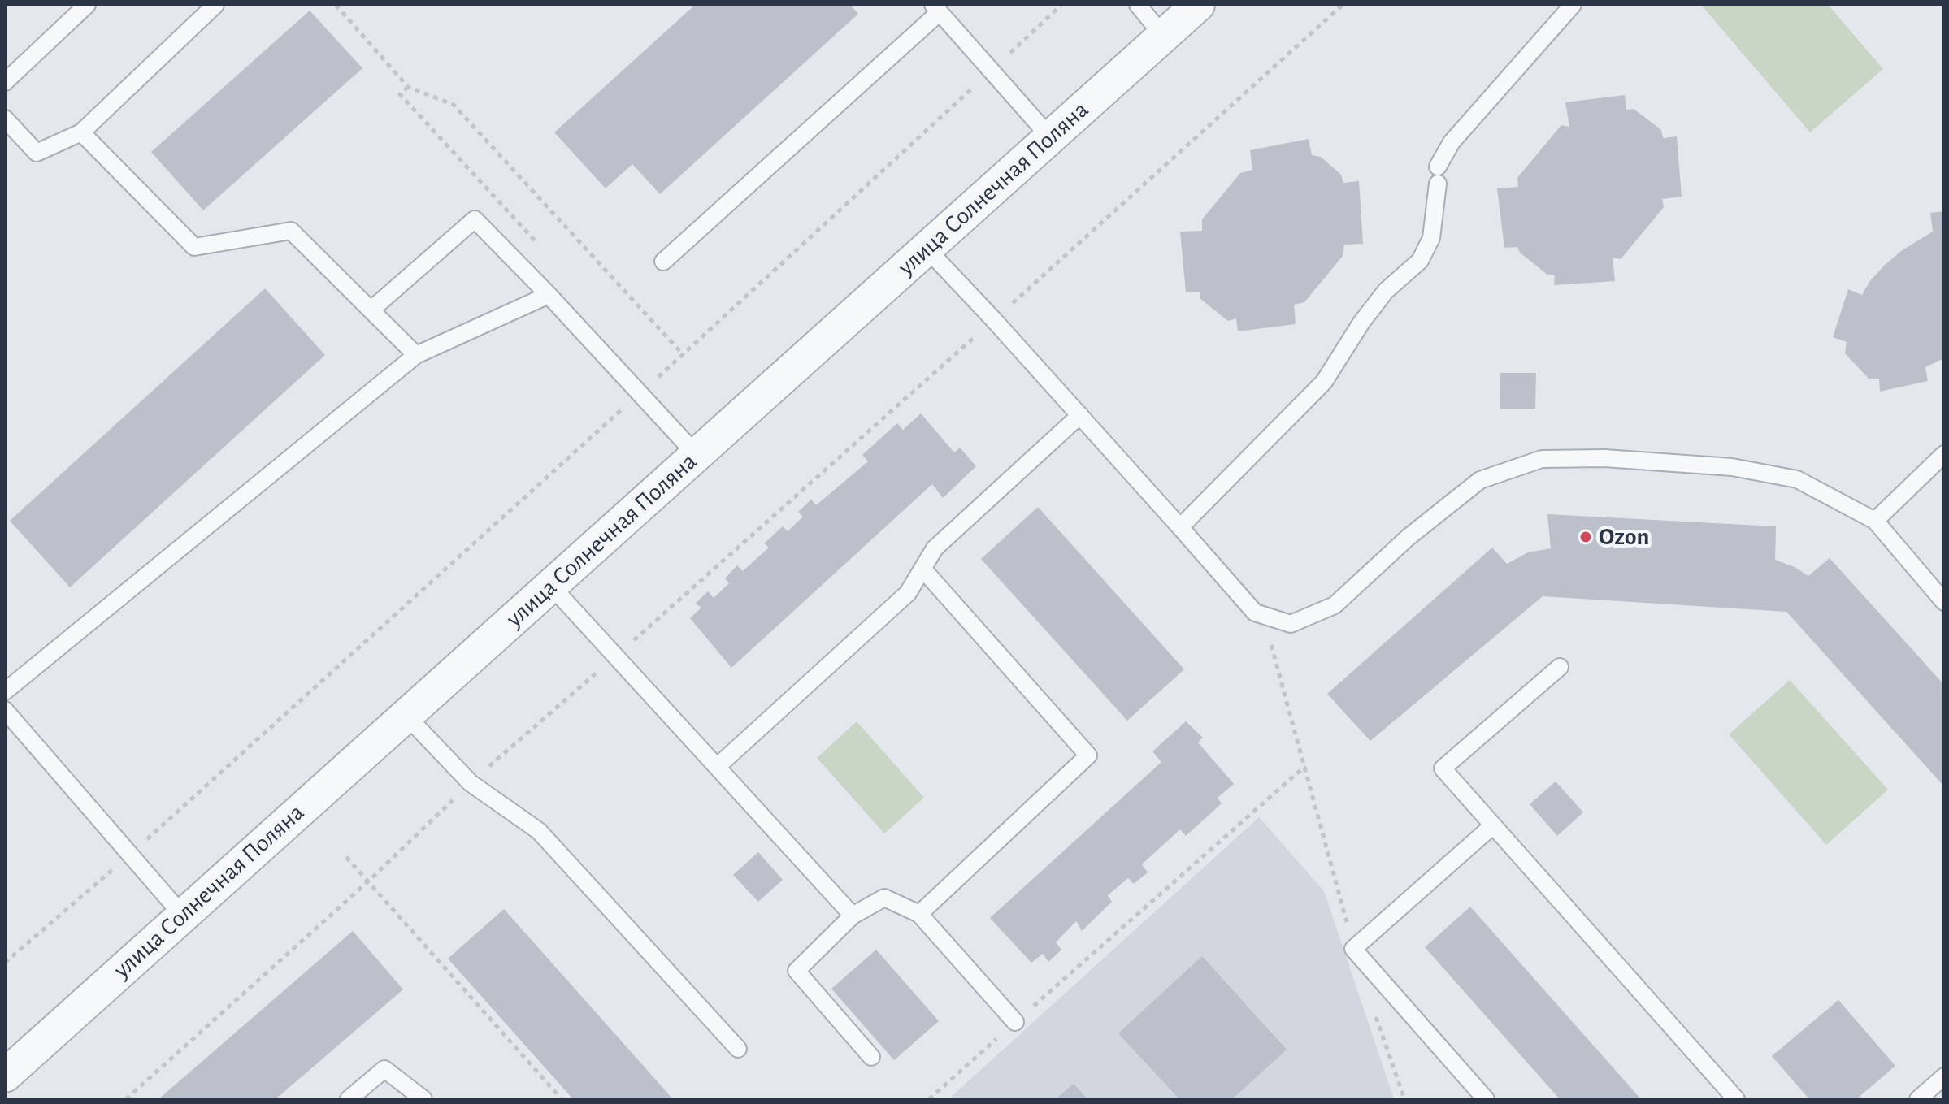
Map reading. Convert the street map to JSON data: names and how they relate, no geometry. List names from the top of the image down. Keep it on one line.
{"streets":{"street":["улица Солнечная Поляна"]},"places":["Ozon"]}
